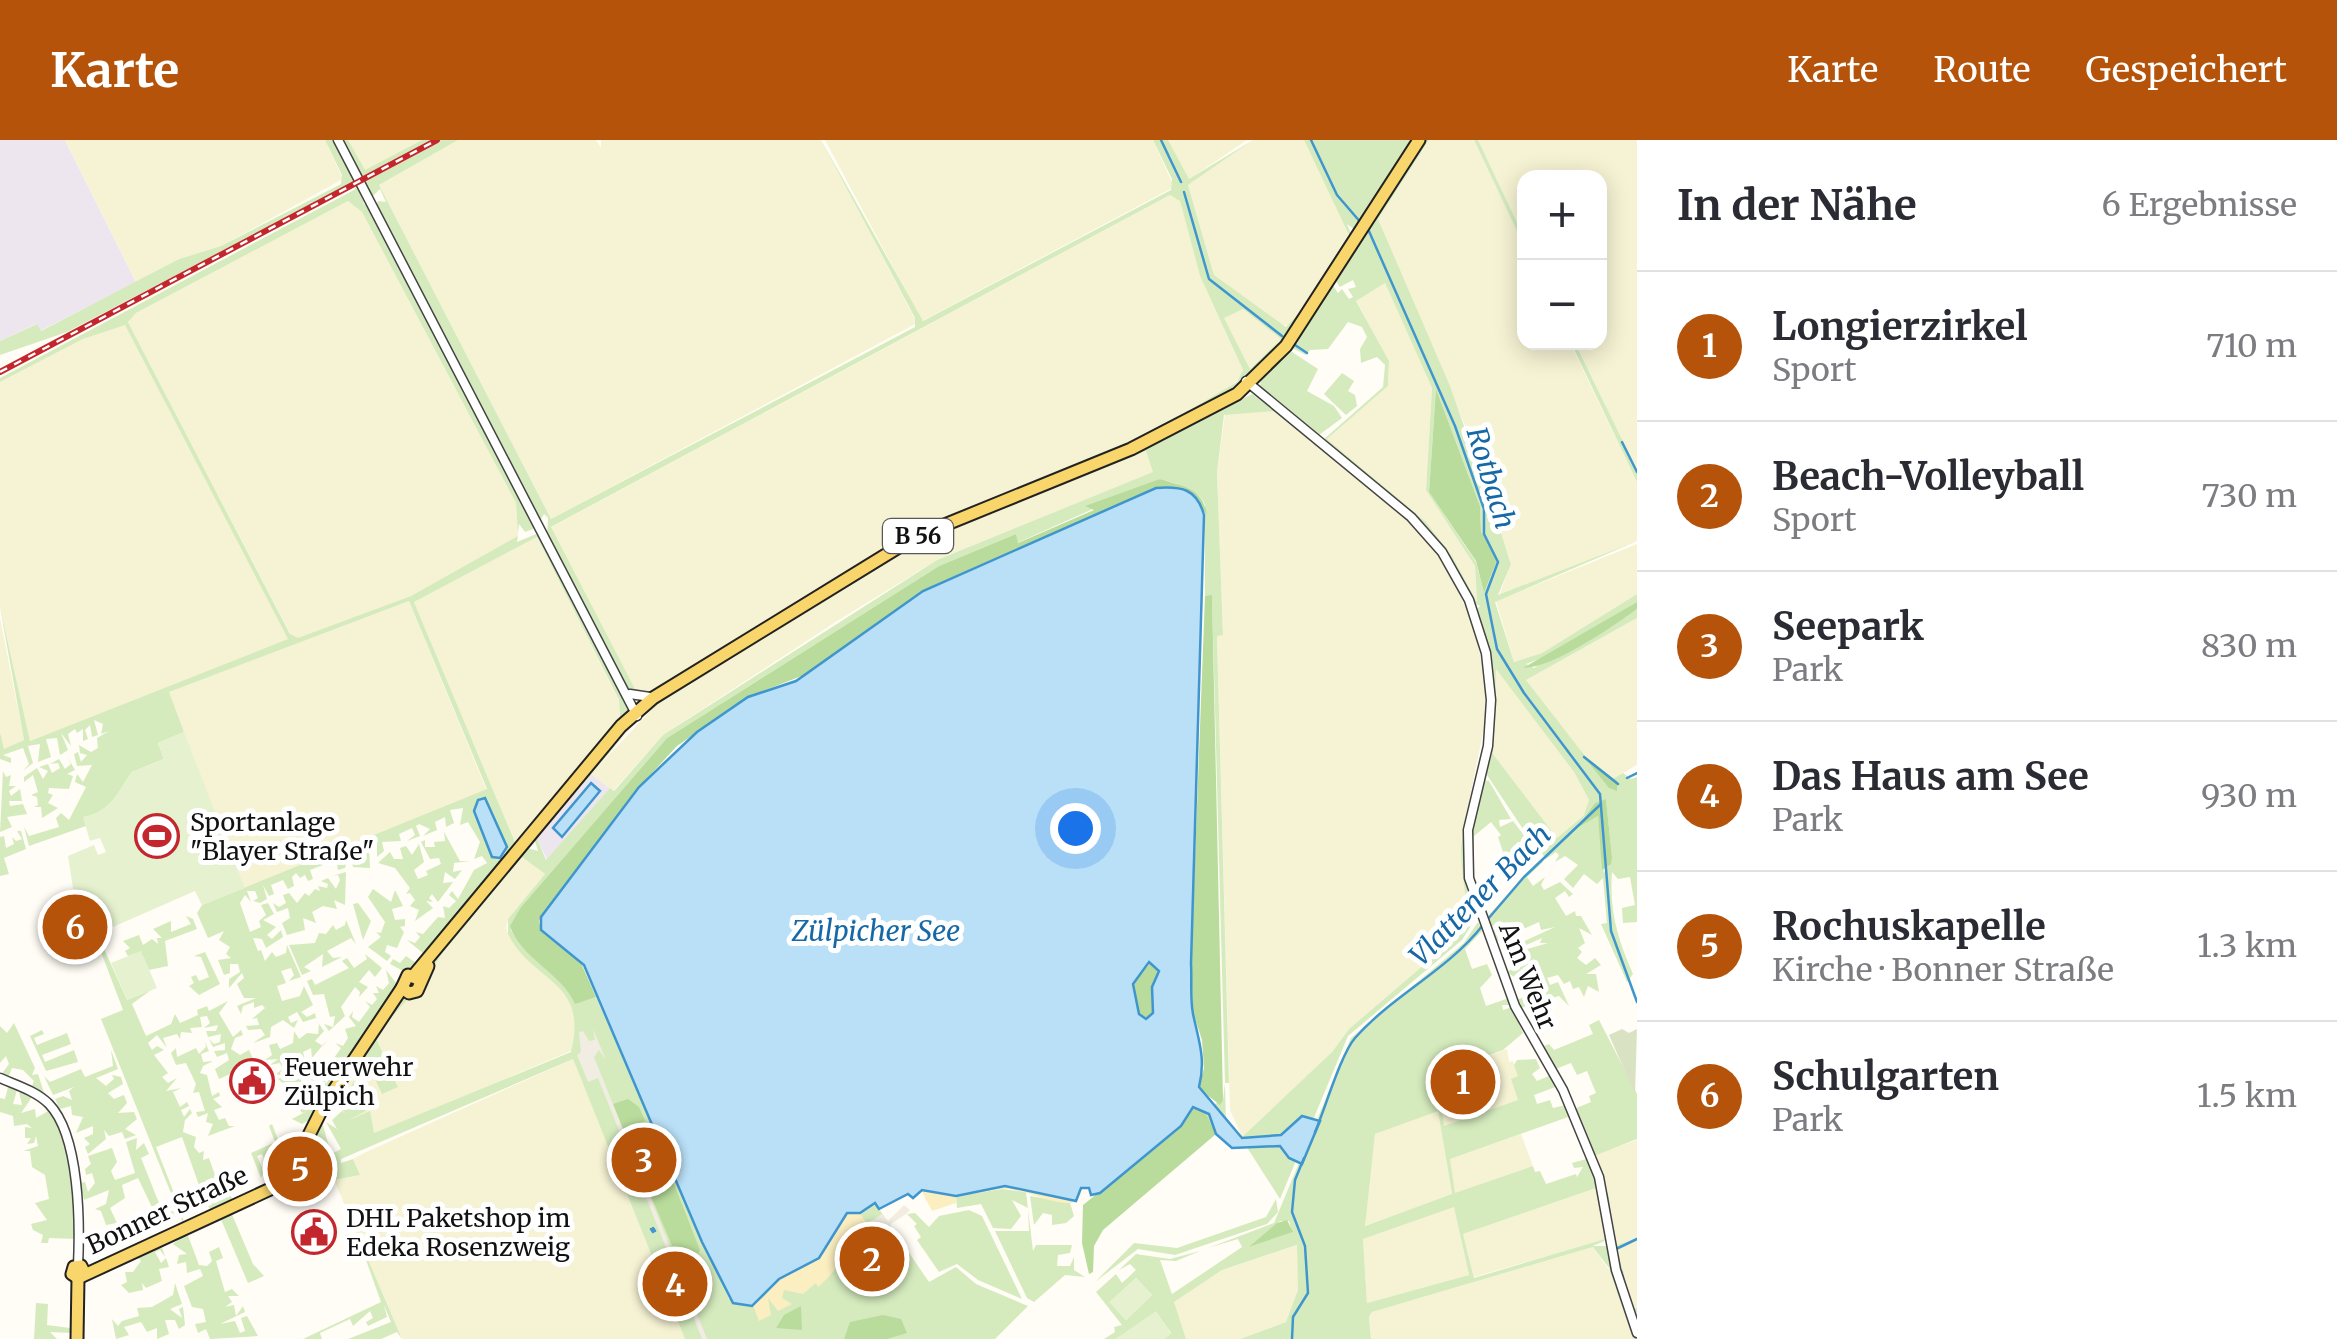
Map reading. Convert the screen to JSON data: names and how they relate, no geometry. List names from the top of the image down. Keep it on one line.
{"streets":{"main road":["B 56","Bonner Straße"],"street":["Am Wehr"]},"crossings":[["B 56","Am Wehr"],["B 56","Bonner Straße"]],"water":["Rotbach","Vlattener Bach","Zülpicher See"],"places":{"sports":["Sportanlage \"Blayer Straße\""],"public building":["Feuerwehr Zülpich","DHL Paketshop im Edeka Rosenzweig"]},"page":{"header":"Karte","nav":["Karte","Route","Gespeichert"],"heading":["In der Nähe","6 Ergebnisse"],"map_buttons":["+","−"],"list":[{"mark":"1","name":"Longierzirkel","note":"Sport","value":"710 m"},{"mark":"2","name":"Beach-Volleyball","note":"Sport","value":"730 m"},{"mark":"3","name":"Seepark","note":"Park","value":"830 m"},{"mark":"4","name":"Das Haus am See","note":"Park","value":"930 m"},{"mark":"5","name":"Rochuskapelle","note":"Kirche · Bonner Straße","value":"1.3 km"},{"mark":"6","name":"Schulgarten","note":"Park","value":"1.5 km"}],"pins":["6","1","3","5","2","4"]}}
